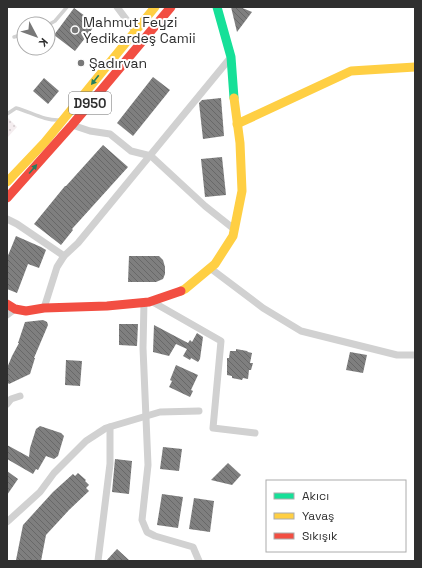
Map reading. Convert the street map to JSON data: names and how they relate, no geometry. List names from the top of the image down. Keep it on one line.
{"streets":{"main road":["D950"]},"places":["Mahmut Feyzi Yedikardeş Camii","Şadırvan"],"legend":["Akıcı","Yavaş","Sıkışık"],"north":"bottom right"}
